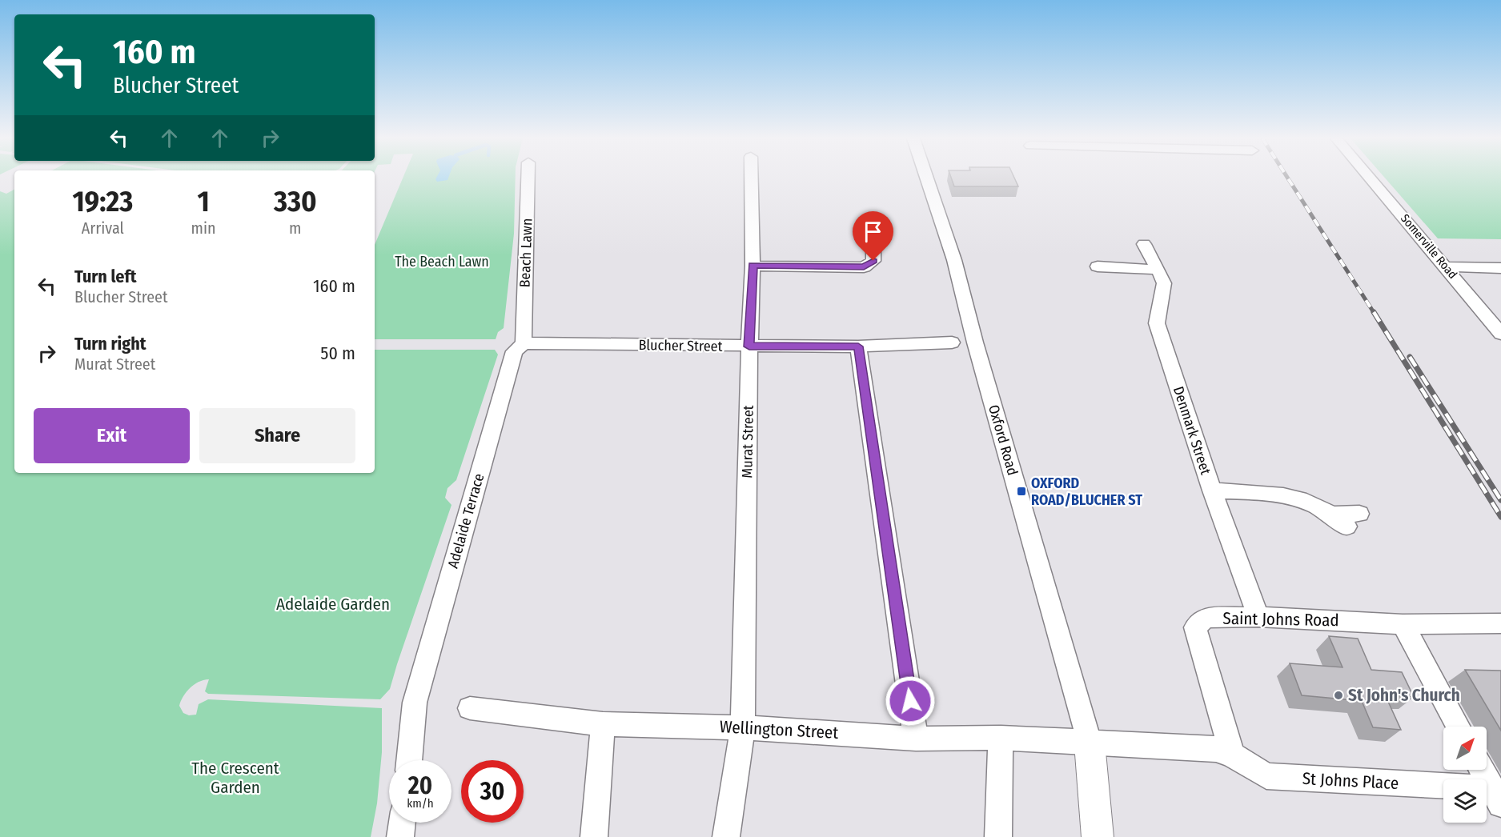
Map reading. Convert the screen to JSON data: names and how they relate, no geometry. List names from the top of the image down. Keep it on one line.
{"streets":{"street":["Somerville Road","Beach Lawn","Blucher Street","Denmark Street","Oxford Road","Murat Street","Adelaide Terrace","Saint Johns Road","Wellington Street","St Johns Place"]},"crossings":[["Beach Lawn","Blucher Street"],["Beach Lawn","Adelaide Terrace"],["Blucher Street","Murat Street"],["Blucher Street","Adelaide Terrace"],["Denmark Street","Saint Johns Road"],["Oxford Road","Wellington Street"],["Murat Street","Wellington Street"],["Saint Johns Road","St Johns Place"]],"parks":["The Beach Lawn","Adelaide Garden","The Crescent Garden"],"places":{"transit":["OXFORD ROAD/BLUCHER ST"],"other":["St John's Church"]},"north":"top right","page":{"turn":["160 m","Blucher Street"],"eta":["19:23","Arrival","1","min","330","m"],"list":[{"name":"Turn left","note":"Blucher Street","value":"160 m"},{"name":"Turn right","note":"Murat Street","value":"50 m"}],"buttons":["Exit","Share"],"speed":"20 km/h","limit":"30"}}
